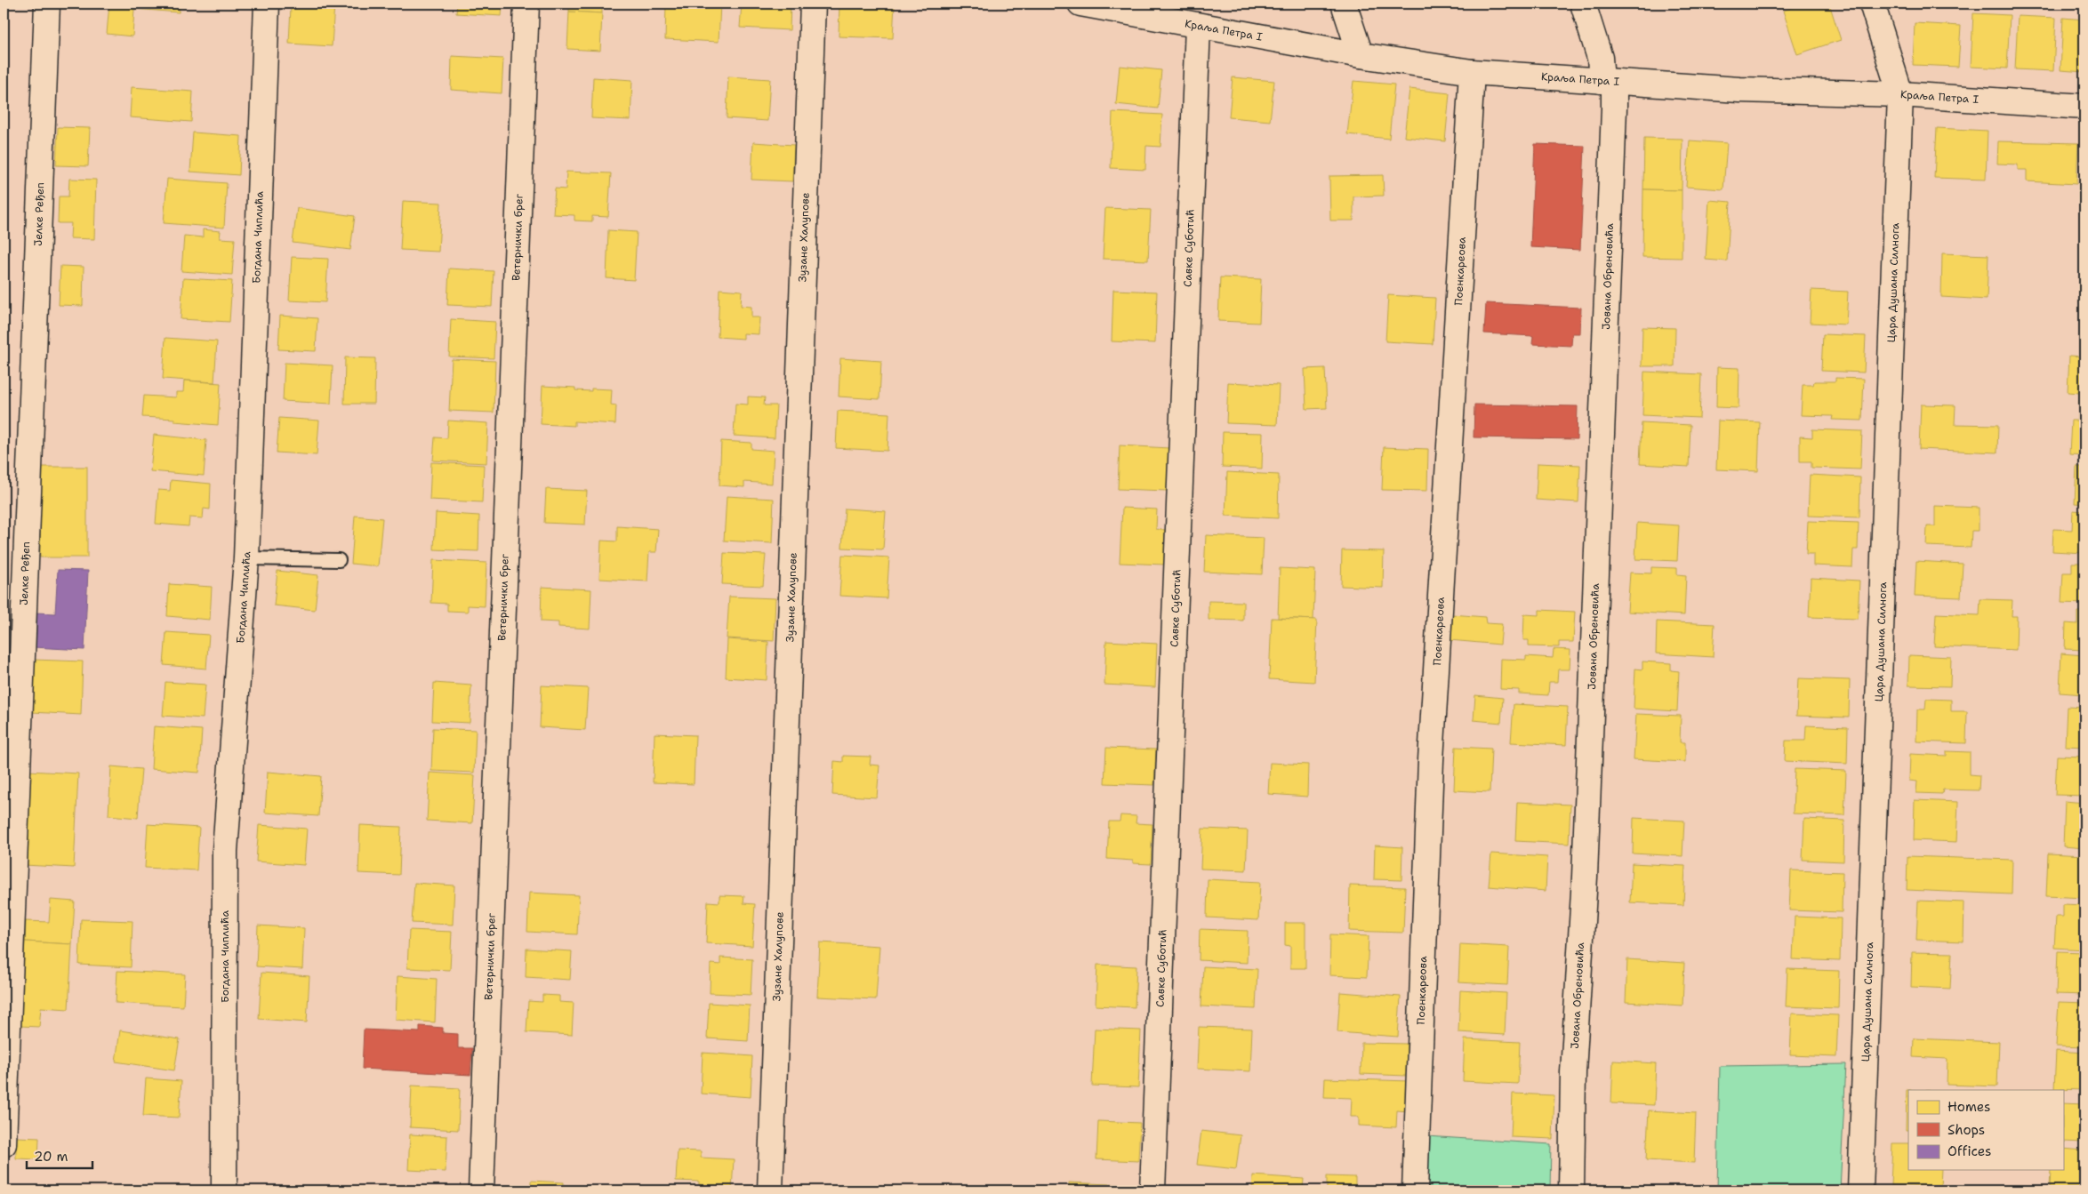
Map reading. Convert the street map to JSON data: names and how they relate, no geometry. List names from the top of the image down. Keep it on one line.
{"streets":{"street":["Краља Петра I","Јелке Ређеп","Богдана Чиплића","Ветернички брег","Зузане Халупове","Савке Суботић","Поенкареова","Јована Обреновића","Цара Душана Силнога"]},"crossings":[["Краља Петра I","Савке Суботић"],["Краља Петра I","Поенкареова"],["Краља Петра I","Јована Обреновића"],["Краља Петра I","Цара Душана Силнога"]],"legend":["Homes","Shops","Offices"],"scale_bar":"20 m"}
